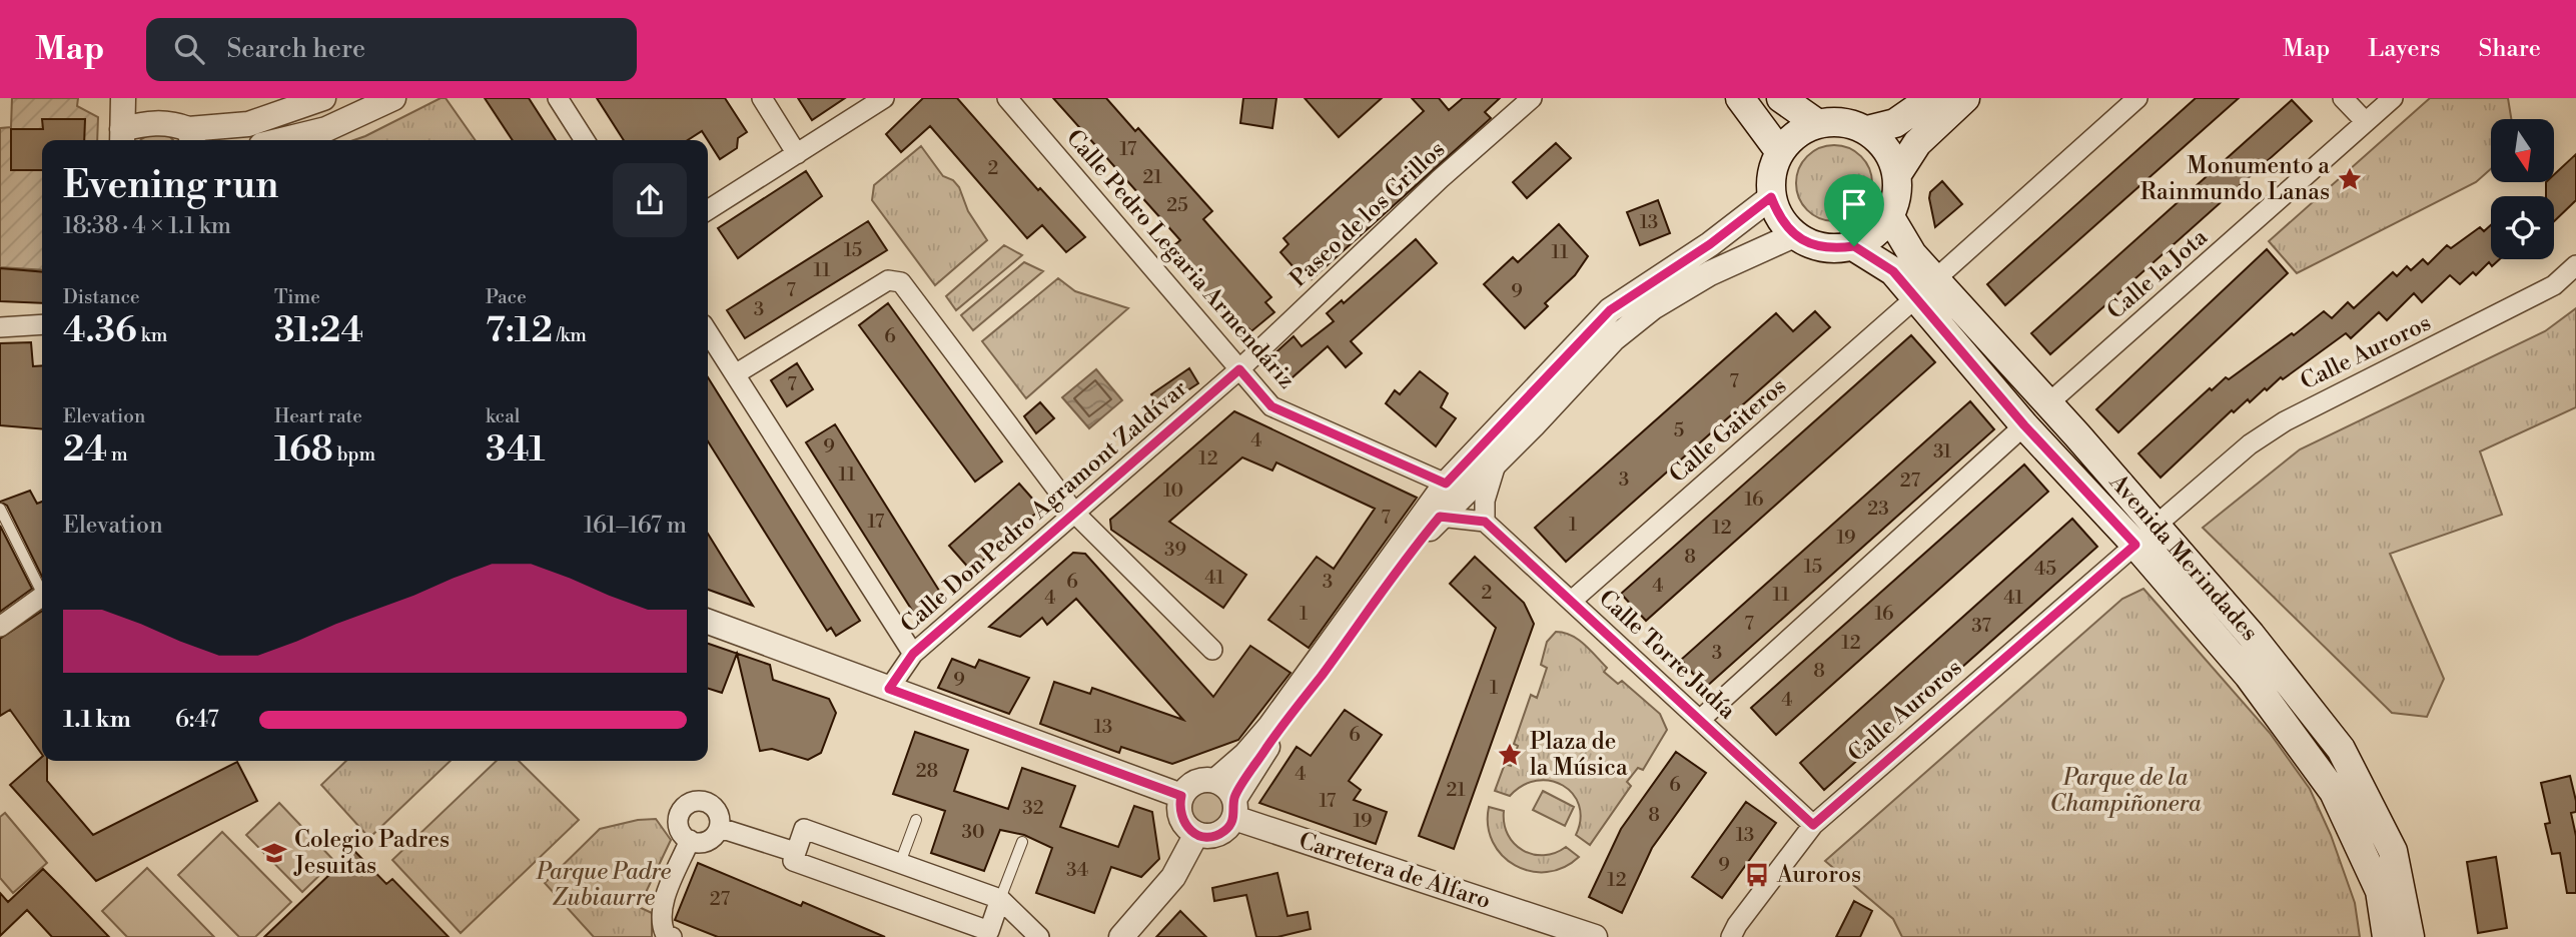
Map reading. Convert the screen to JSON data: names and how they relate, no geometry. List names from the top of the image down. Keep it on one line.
{"streets":{"main road":["Avenida Merindades"],"street":["Paseo de los Grillos","Calle Pedro Legaria Armendáriz","Calle la Jota","Calle Auroros","Calle Gaiteros","Calle Don Pedro Agramont Zaldívar","Calle Torre Judía","Carretera de Alfaro"]},"crossings":[["Paseo de los Grillos","Calle Pedro Legaria Armendáriz"],["Paseo de los Grillos","Calle Don Pedro Agramont Zaldívar"],["Calle Pedro Legaria Armendáriz","Calle Don Pedro Agramont Zaldívar"],["Calle la Jota","Avenida Merindades"],["Calle Auroros","Avenida Merindades"],["Calle Auroros","Calle Torre Judía"],["Calle Gaiteros","Avenida Merindades"],["Calle Gaiteros","Calle Torre Judía"]],"parks":["Parque de la Champiñonera","Parque Padre Zubiaurre"],"places":{"place":["Monumento a Rainmundo Lanas","Plaza de la Música"],"school or university":["Colegio Padres Jesuitas"],"bus stop":["Auroros"]},"house_numbers":["17","2","21","25","13","15","11","11","7","9","3","6","7","7","5","4","9","31","12","11","3","27","10","16","23","7","17","1","12","19","39","8","15","45","41","6","3","4","2","11","4","41","1","16","7","37","12","3","8","9","1","4","13","6","28","4","6","21","17","32","8","19","30","13","9","34","12","27"],"north":"bottom","page":{"header":"Map","search":"Search here","nav":["Map","Layers","Share"],"heading":["Evening run","18:38 · 4 × 1.1 km"],"stats":[["Distance","4.36 km"],["Time","31:24"],["Pace","7:12 /km"],["Elevation","24 m"],["Heart rate","168 bpm"],["kcal","341"]],"chart":["Elevation","161–167 m"],"list":[{"name":"1.1 km","note":"6:47"}]}}
